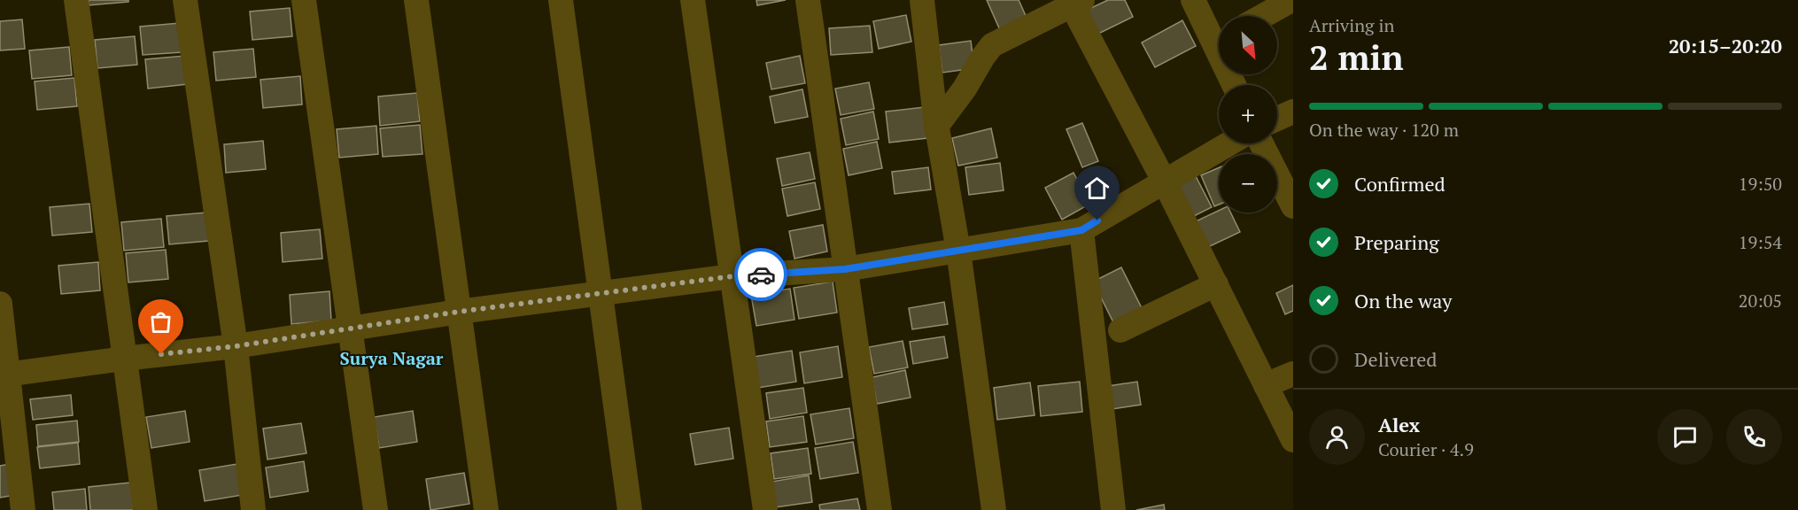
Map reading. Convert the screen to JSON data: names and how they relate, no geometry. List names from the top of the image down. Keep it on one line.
{"districts":["Surya Nagar"],"north":"bottom right","page":{"heading":["2 min","Arriving in","20:15–20:20"],"panel":["Alex","Courier · 4.9"],"map_buttons":["+","−"],"bar":"On the way · 120 m","list":[["Confirmed","19:50"],["Preparing","19:54"],["On the way","20:05"],"Delivered"]}}
